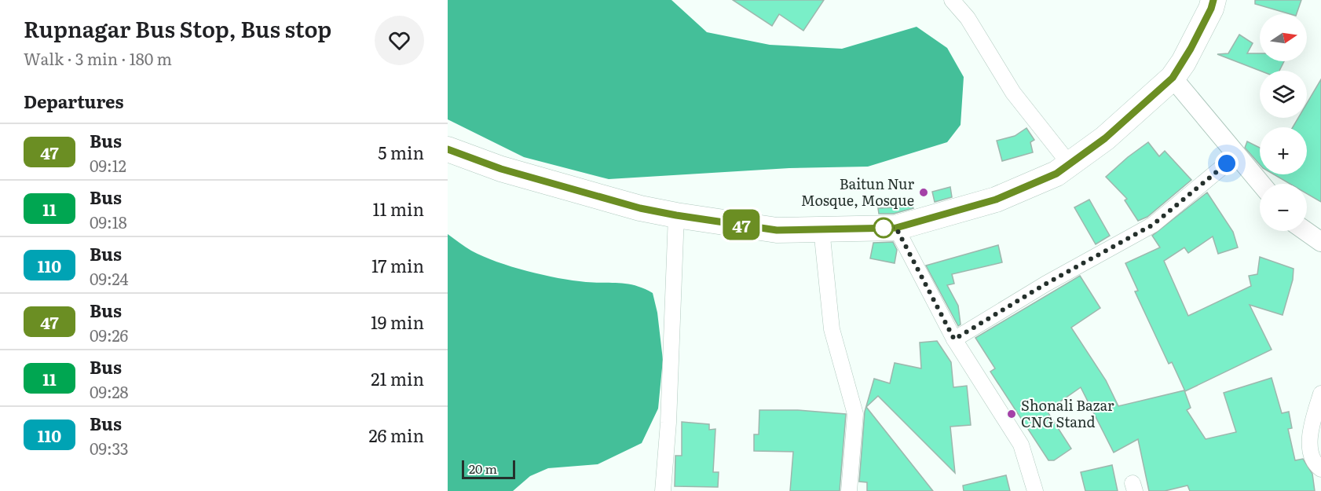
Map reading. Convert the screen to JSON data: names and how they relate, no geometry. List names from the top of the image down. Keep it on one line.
{"places":["Baitun Nur Mosque, Mosque","Shonali Bazar CNG Stand"],"lines":["bus line 47"],"scale_bar":"20 m","north":"right","page":{"heading":[["Rupnagar Bus Stop, Bus stop","Walk · 3 min · 180 m"],"Departures"],"on_map":"47","map_buttons":["+","−"],"list":[{"mark":"47","name":"Bus","note":"09:12","value":"5 min"},{"mark":"11","name":"Bus","note":"09:18","value":"11 min"},{"mark":"110","name":"Bus","note":"09:24","value":"17 min"},{"mark":"47","name":"Bus","note":"09:26","value":"19 min"},{"mark":"11","name":"Bus","note":"09:28","value":"21 min"},{"mark":"110","name":"Bus","note":"09:33","value":"26 min"}],"scale":"20 m"}}
